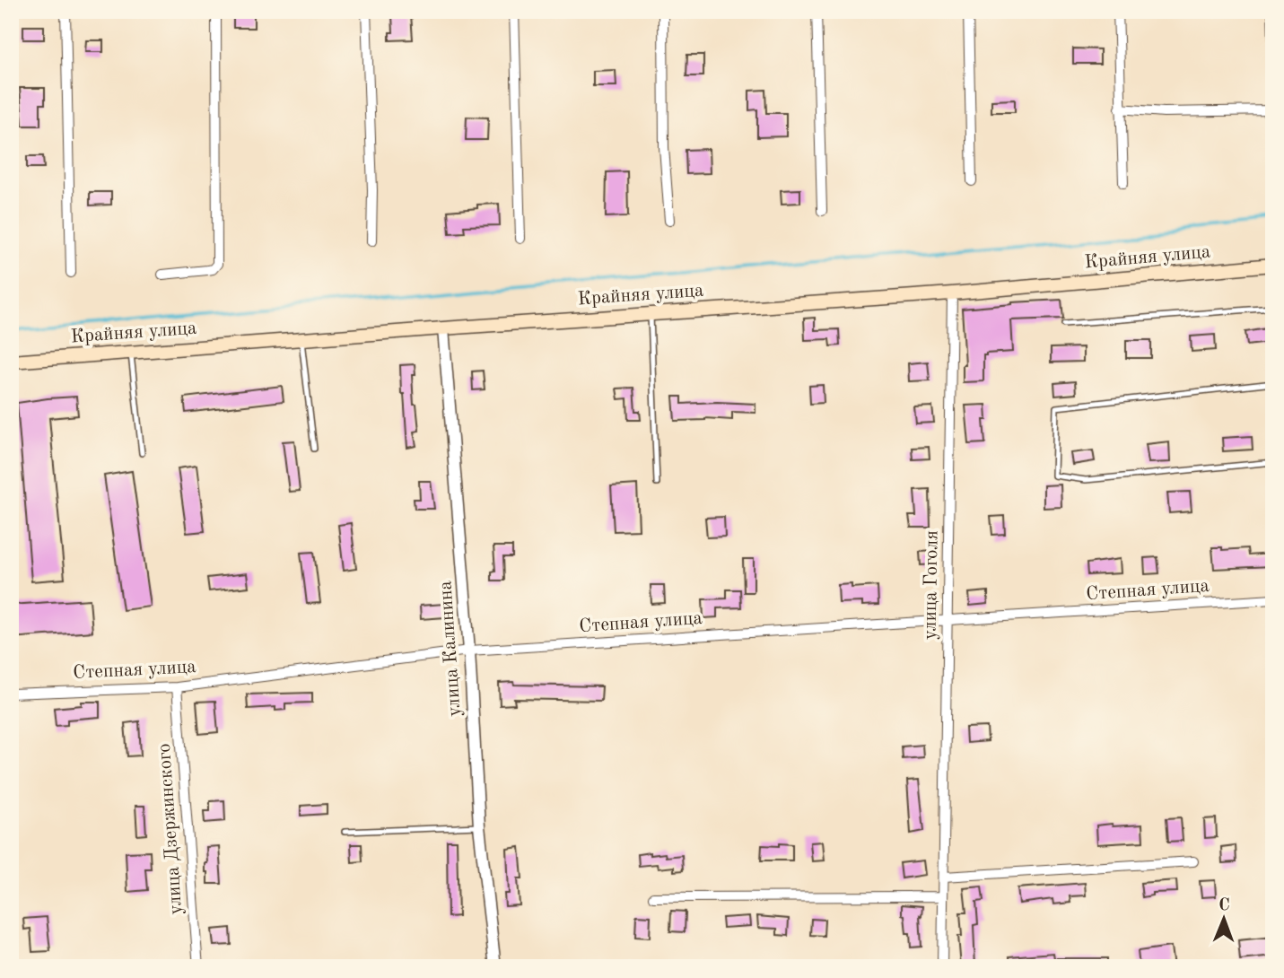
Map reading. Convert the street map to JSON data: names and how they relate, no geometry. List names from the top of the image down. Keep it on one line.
{"streets":{"main road":["Крайняя улица"],"street":["улица Гоголя","Степная улица","улица Калинина","улица Дзержинского"]},"crossings":[["Крайняя улица","улица Гоголя"],["Крайняя улица","улица Калинина"],["улица Гоголя","Степная улица"],["Степная улица","улица Калинина"],["Степная улица","улица Дзержинского"]],"north":"top"}
